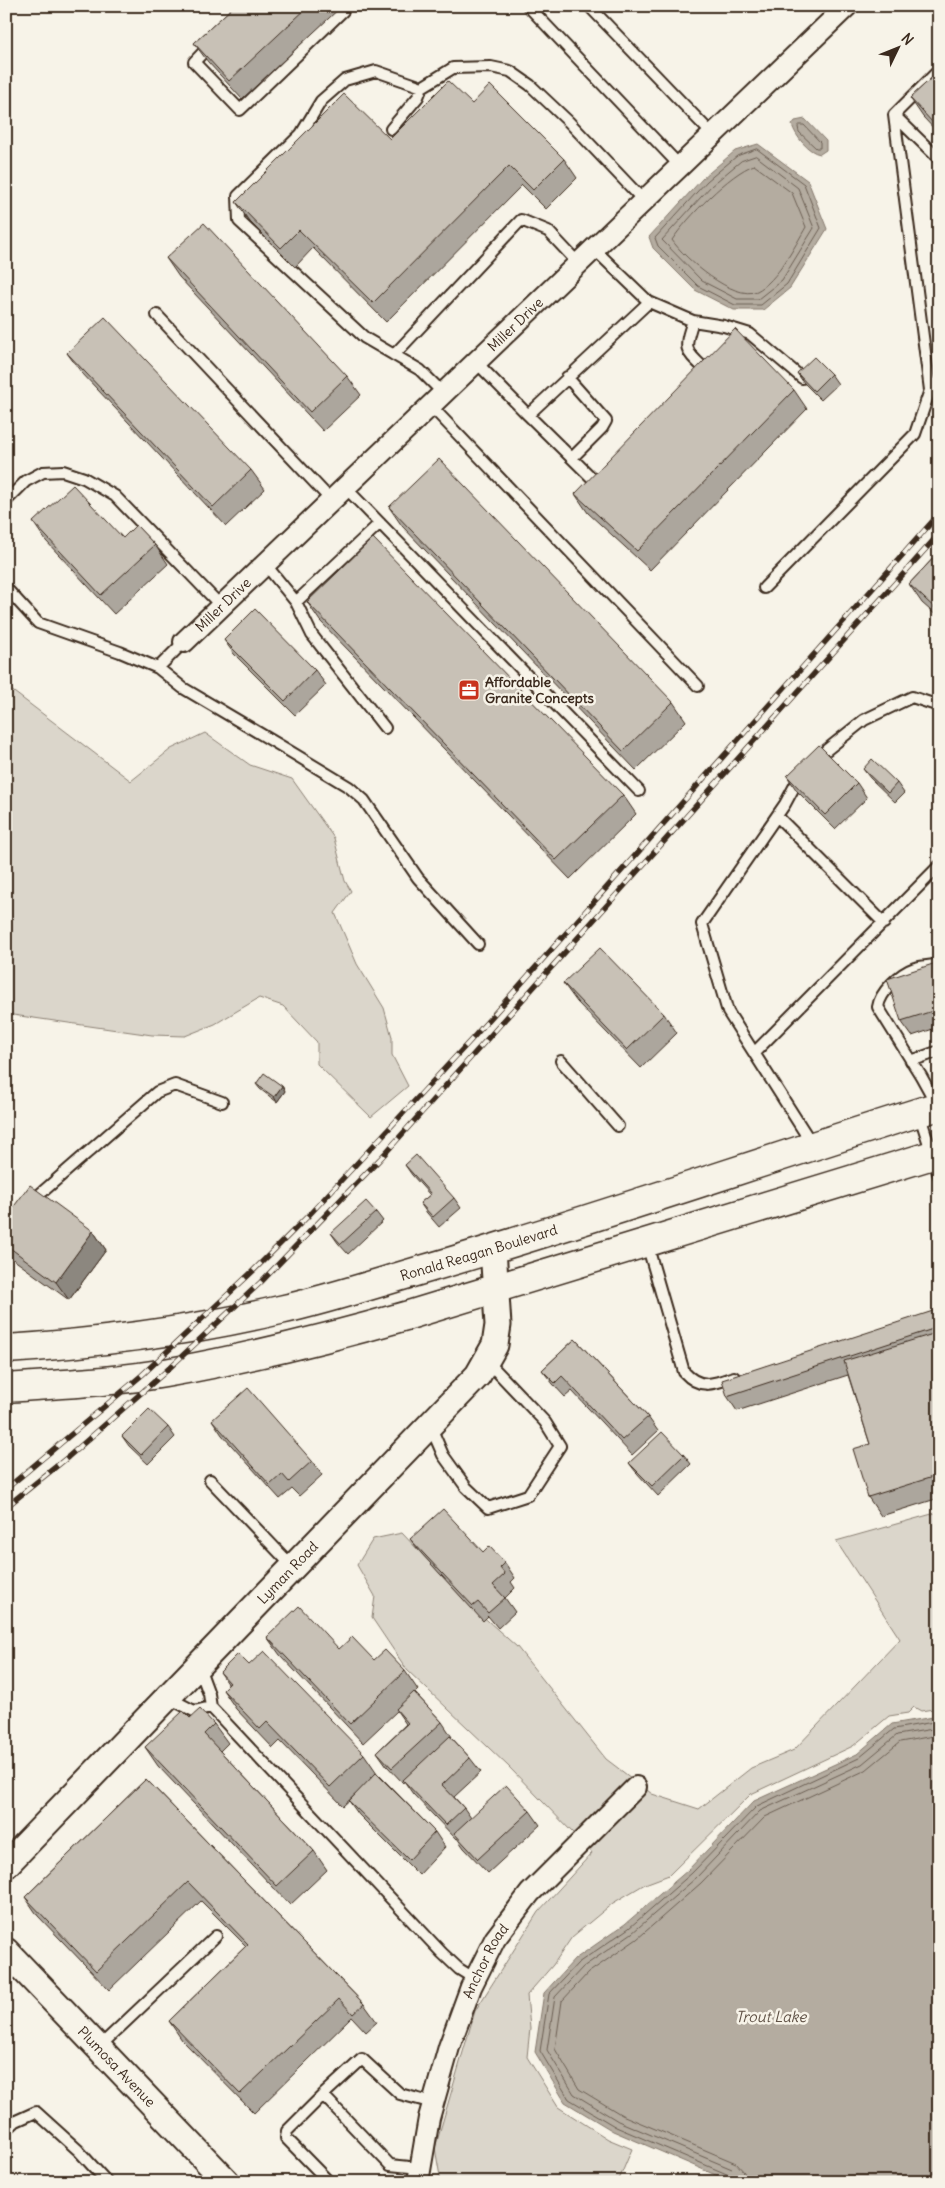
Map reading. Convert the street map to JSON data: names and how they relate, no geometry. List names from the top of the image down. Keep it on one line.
{"streets":{"main road":["Ronald Reagan Boulevard"],"street":["Miller Drive","Lyman Road","Anchor Road","Plumosa Avenue"]},"crossings":[["Ronald Reagan Boulevard","Lyman Road"]],"water":["Trout Lake"],"places":{"office":["Affordable Granite Concepts"]},"north":"top right"}
